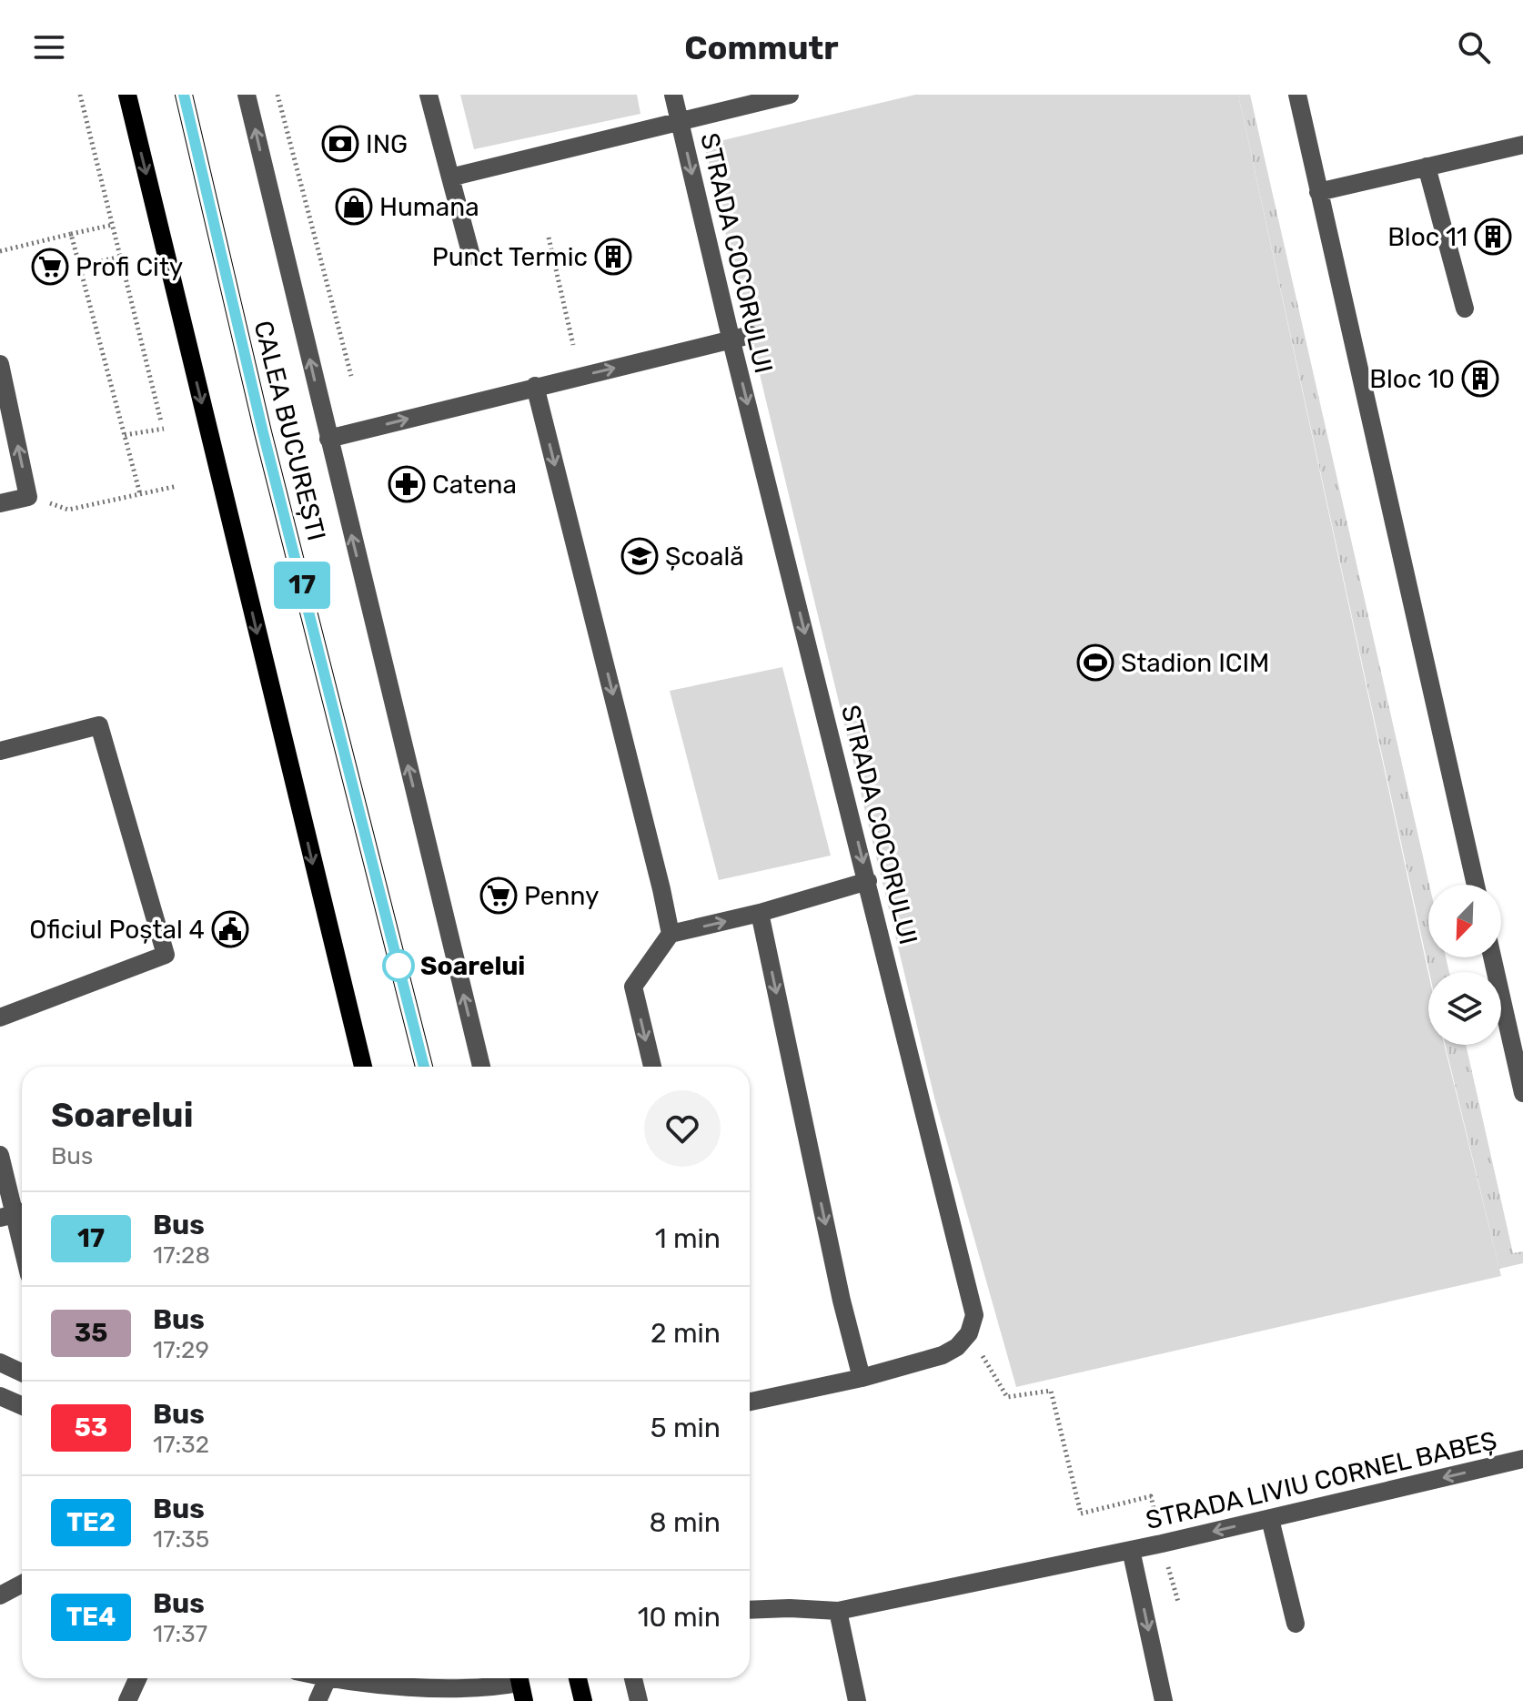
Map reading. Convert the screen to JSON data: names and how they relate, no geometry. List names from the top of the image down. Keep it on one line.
{"streets":{"main road":["CALEA BUCUREȘTI"],"street":["STRADA COCORULUI","STRADA LIVIU CORNEL BABEȘ"]},"one_way":["STRADA COCORULUI"],"places":{"bank":["ING"],"shop":["Humana"],"building":["Bloc 11","Punct Termic","Bloc 10"],"supermarket":["Profi City","Penny"],"pharmacy":["Catena"],"school or university":["Școală"],"sports":["Stadion ICIM"],"public building":["Oficiul Poștal 4"],"other":["Soarelui"]},"lines":["bus line 17"],"north":"bottom left","page":{"header":"Commutr","on_map":"17","heading":["Soarelui","Bus"],"list":[{"mark":"17","name":"Bus","note":"17:28","value":"1 min"},{"mark":"35","name":"Bus","note":"17:29","value":"2 min"},{"mark":"53","name":"Bus","note":"17:32","value":"5 min"},{"mark":"TE2","name":"Bus","note":"17:35","value":"8 min"},{"mark":"TE4","name":"Bus","note":"17:37","value":"10 min"}]}}
